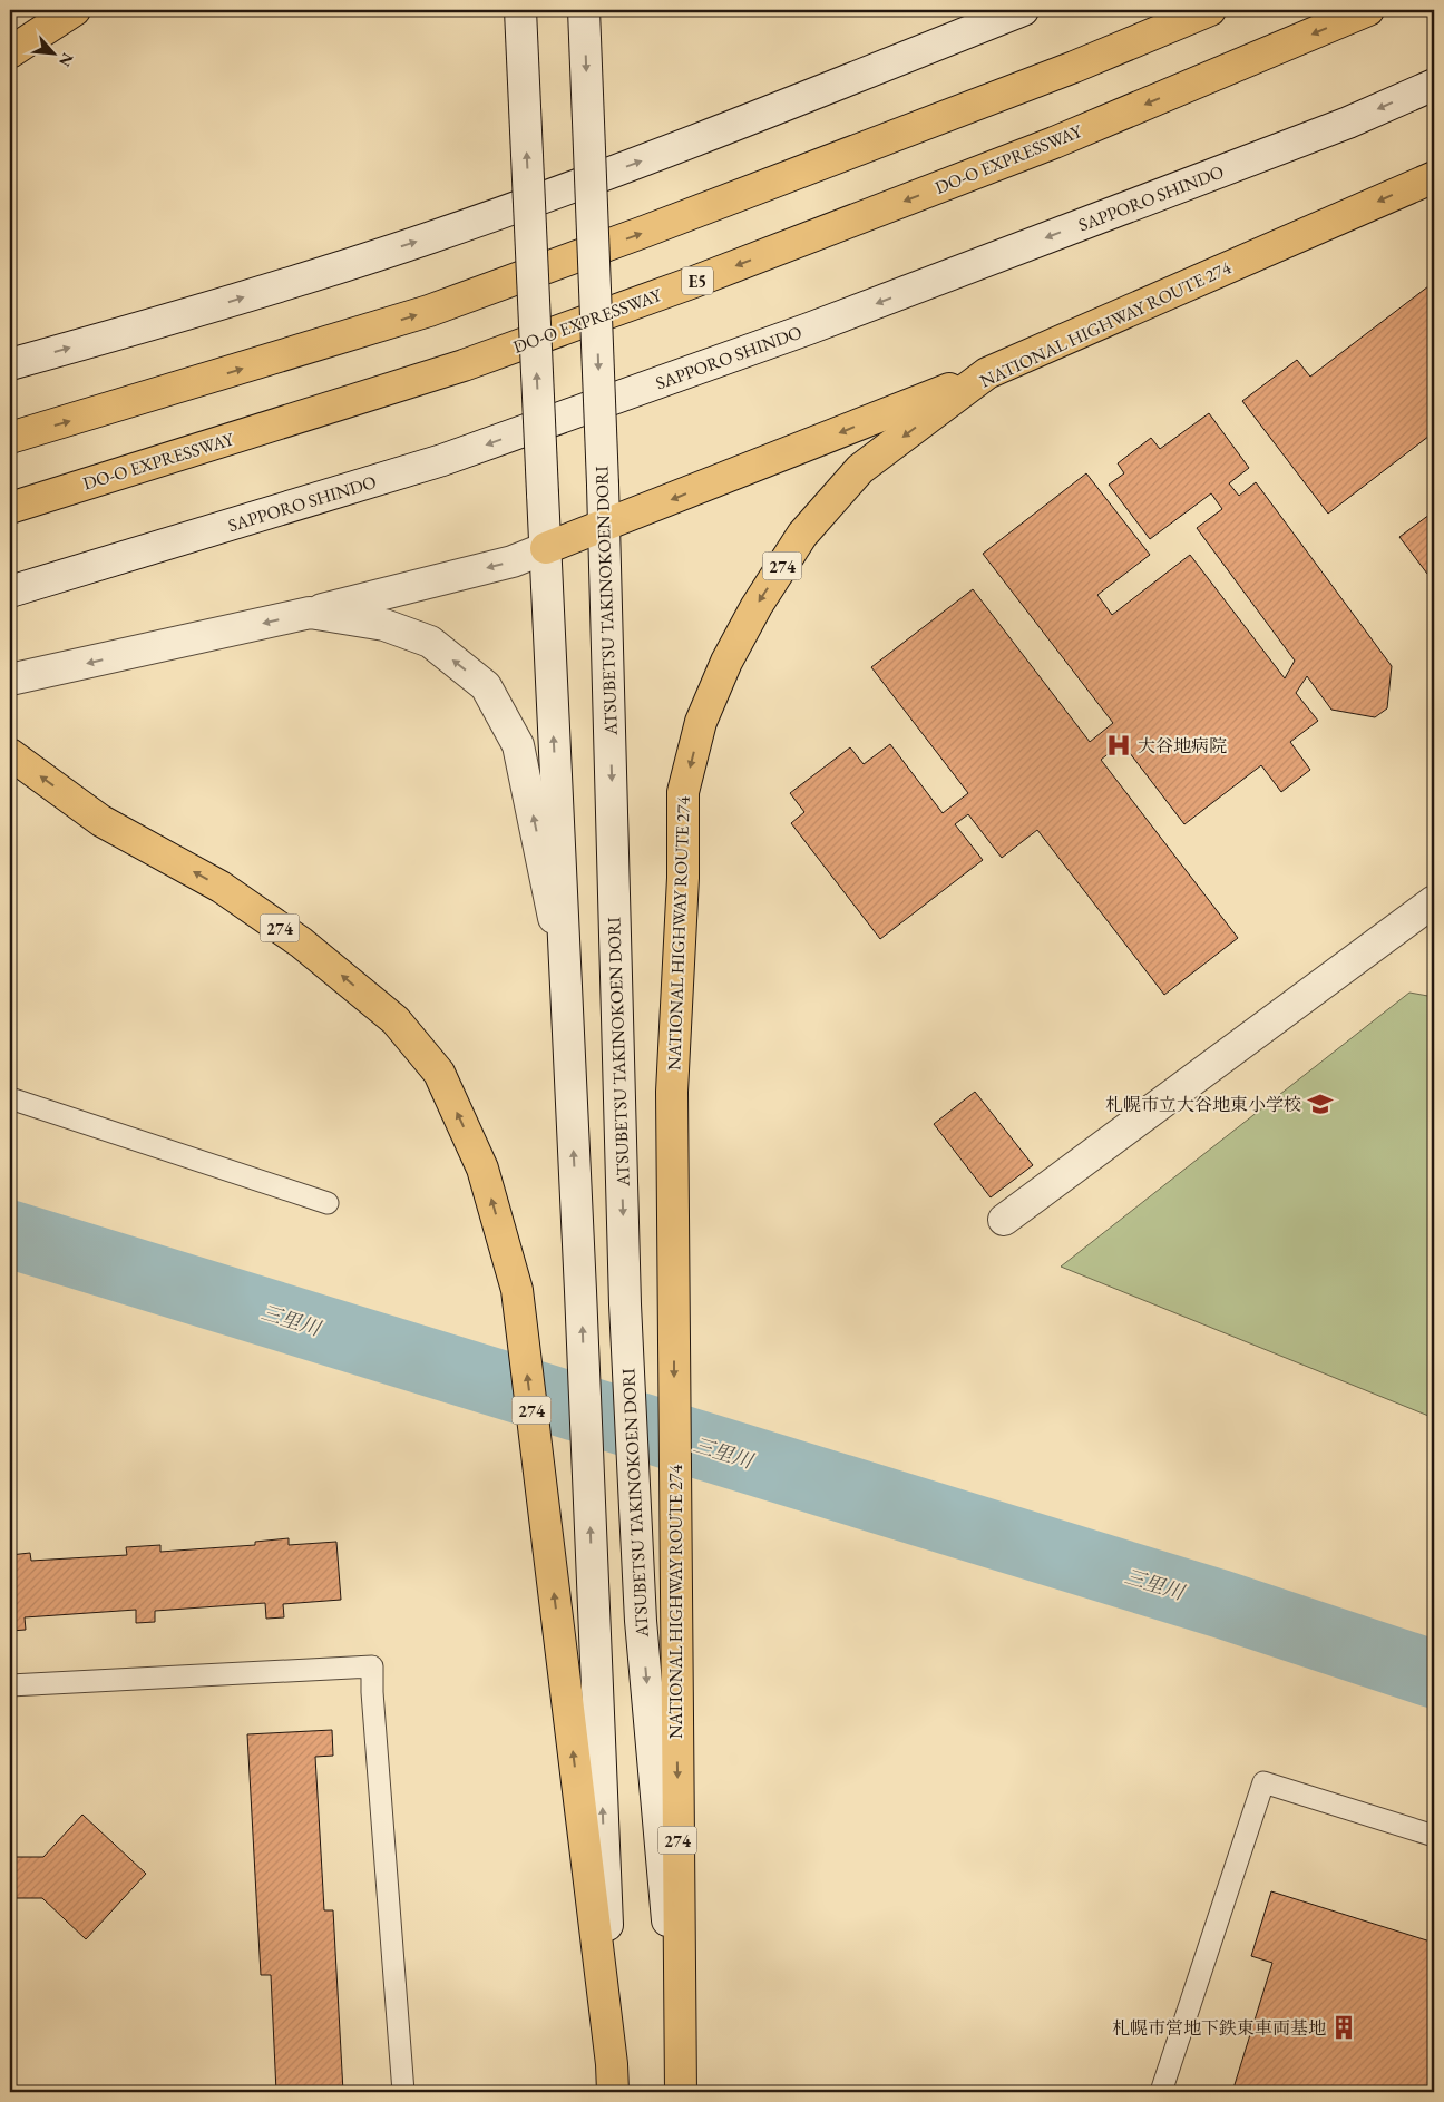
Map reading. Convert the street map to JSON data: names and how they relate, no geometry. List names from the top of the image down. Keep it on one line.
{"streets":{"highway":["DO-O EXPRESSWAY","E5","NATIONAL HIGHWAY ROUTE 274","274"],"street":["SAPPORO SHINDO","ATSUBETSU TAKINOKOEN DORI"]},"crossings":[["NATIONAL HIGHWAY ROUTE 274","ATSUBETSU TAKINOKOEN DORI"]],"one_way":["NATIONAL HIGHWAY ROUTE 274"],"water":["三里川"],"places":{"hospital":["大谷地病院"],"school or university":["札幌市立大谷地東小学校"],"building":["札幌市営地下鉄東車両基地"]},"north":"bottom right"}
